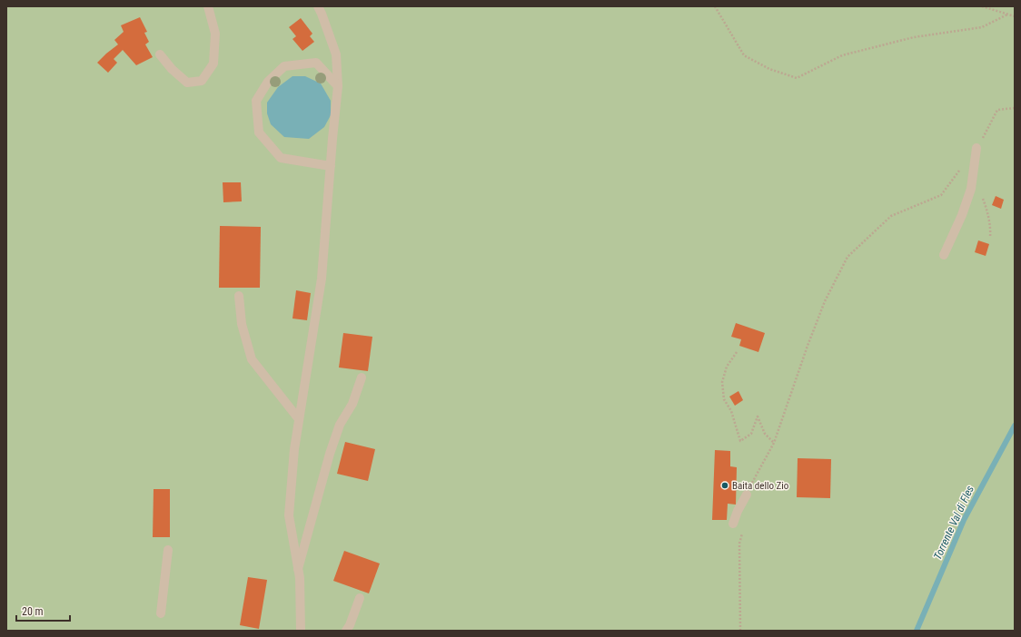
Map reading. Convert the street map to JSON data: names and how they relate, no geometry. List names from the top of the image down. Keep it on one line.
{"water":["Torrente Val di Fles"],"places":["Baita dello Zio"],"scale_bar":"20 m"}
